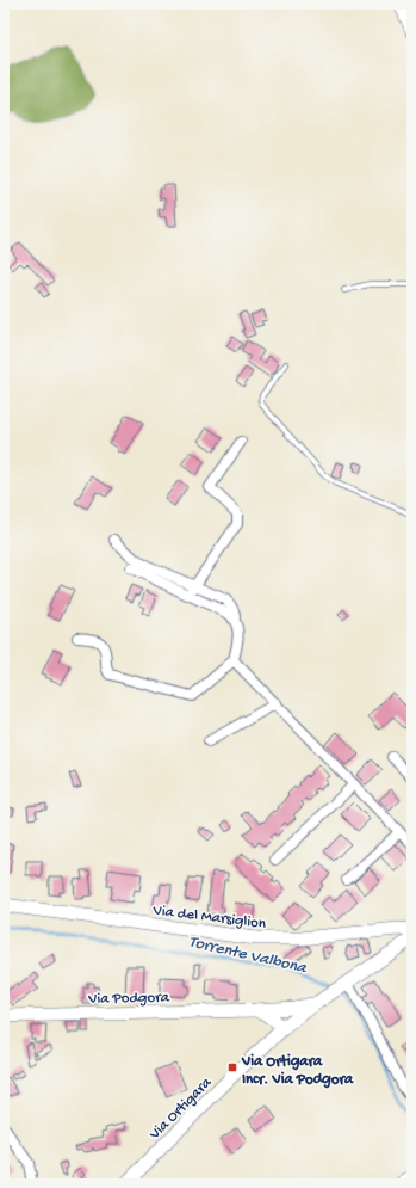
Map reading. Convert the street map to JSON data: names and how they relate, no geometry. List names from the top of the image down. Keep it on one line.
{"streets":{"main road":["Via del Marsiglion","Via Podgora","Via Ortigara"]},"crossings":[["Via Podgora","Via Ortigara"]],"water":["Torrente Valbona"],"places":{"transit":["Via Ortigara Incr. Via Podgora"]}}
